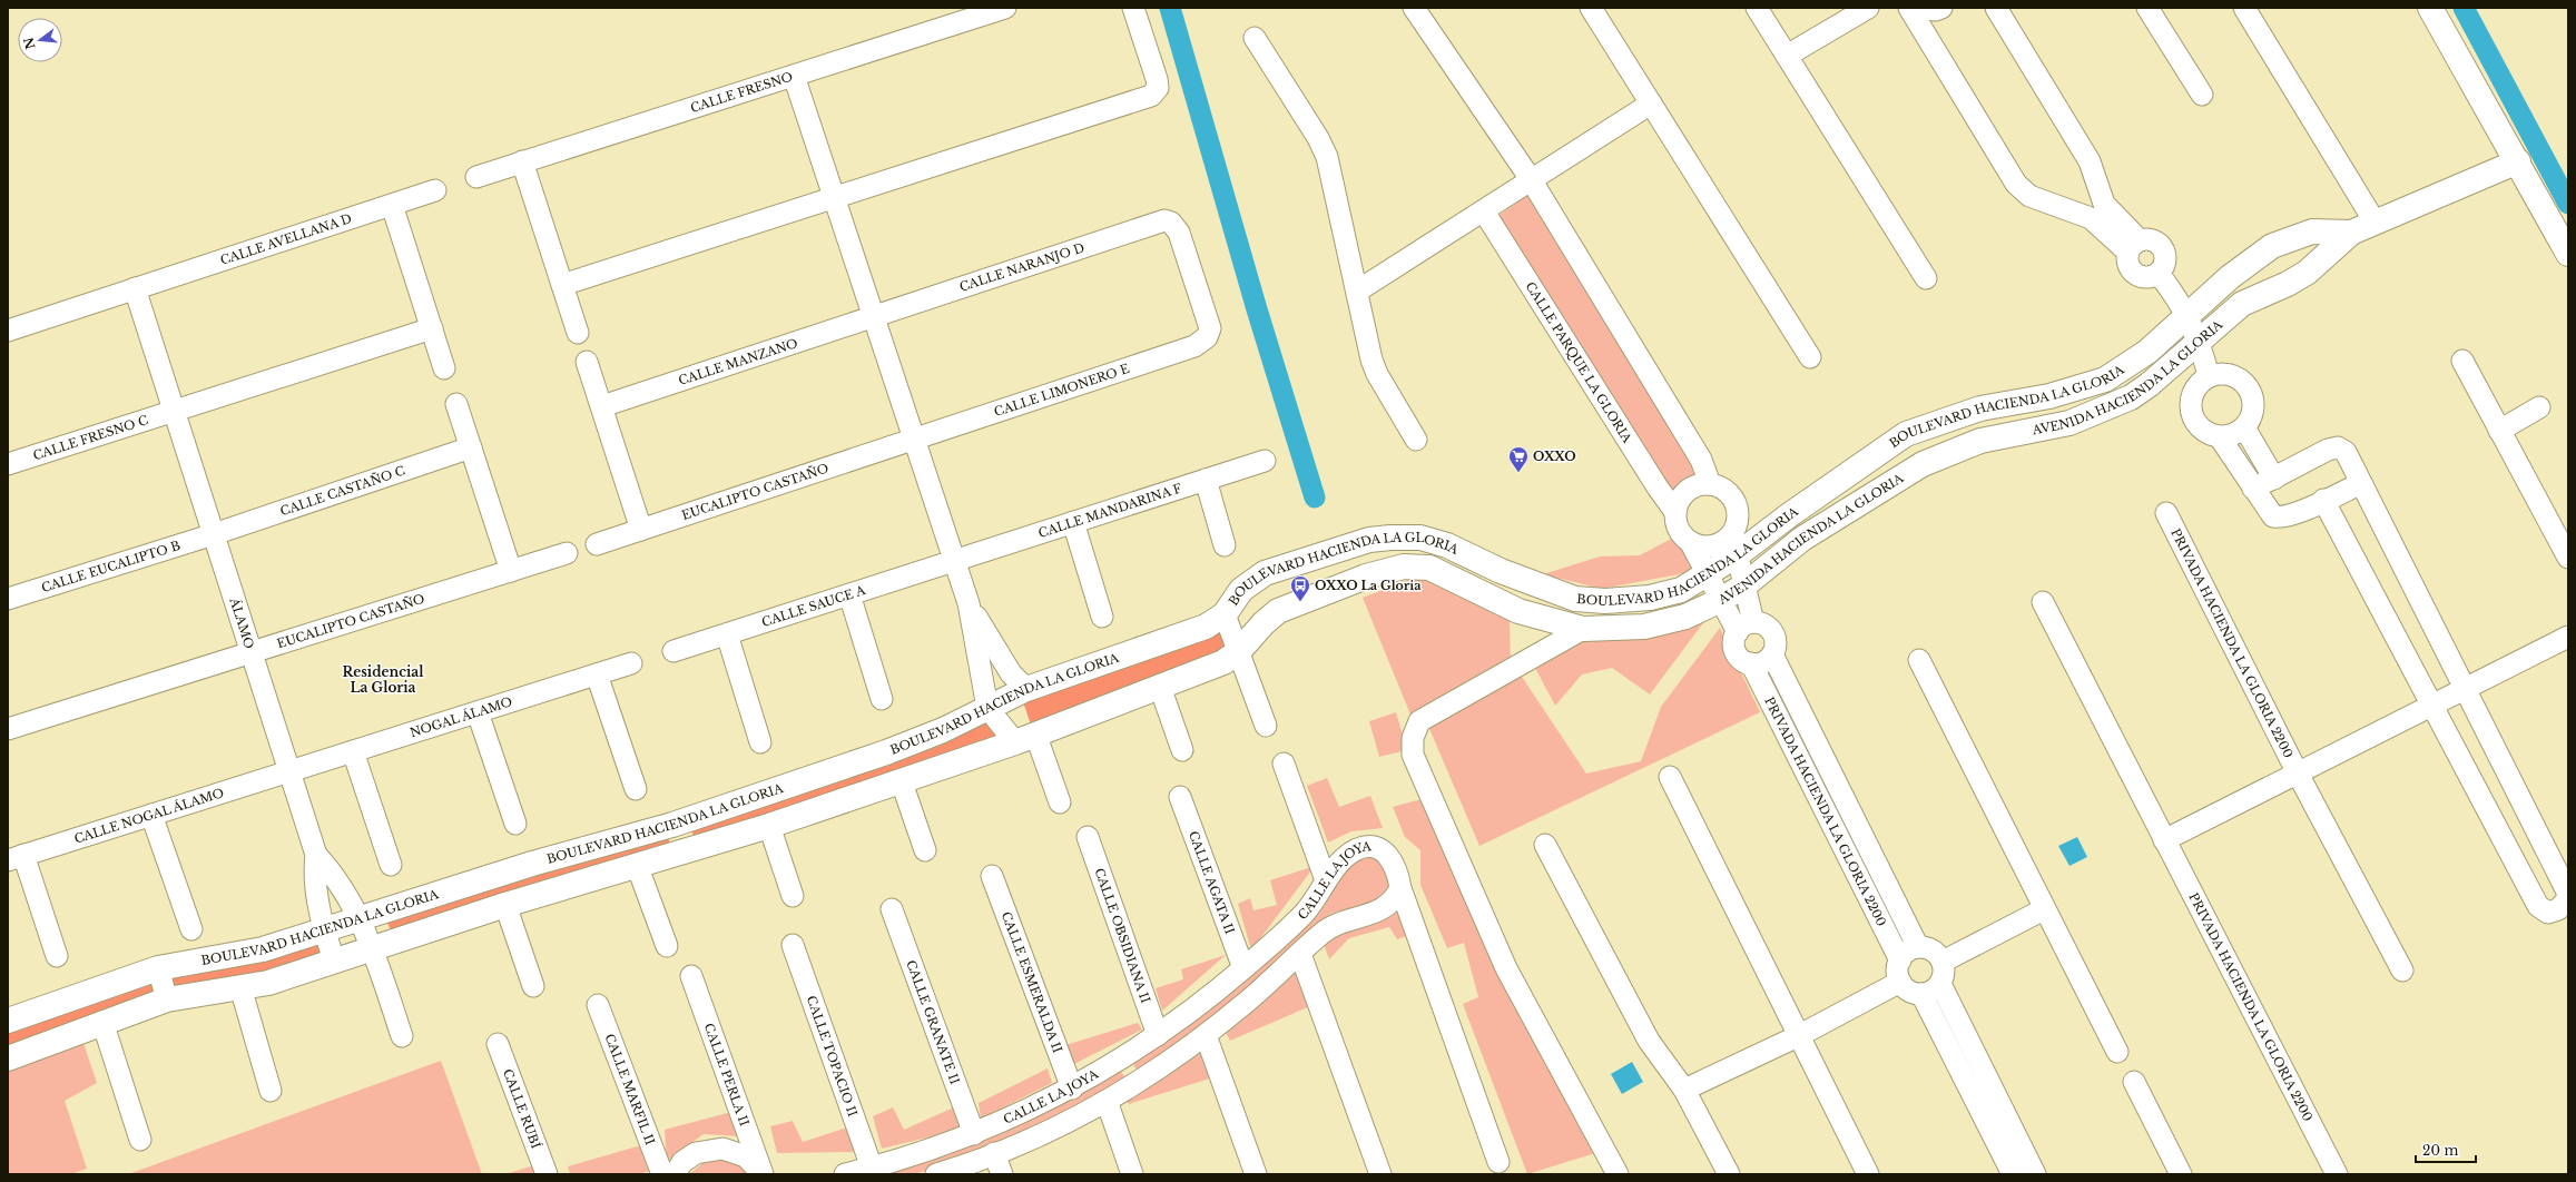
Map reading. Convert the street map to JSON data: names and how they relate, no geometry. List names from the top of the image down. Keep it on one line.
{"streets":{"street":["CALLE FRESNO","CALLE AVELLANA D","CALLE NARANJO D","CALLE MANZANO","CALLE PARQUE LA GLORIA","AVENIDA HACIENDA LA GLORIA","CALLE LIMONERO E","BOULEVARD HACIENDA LA GLORIA","CALLE FRESNO C","CALLE CASTAÑO C","EUCALIPTO CASTAÑO","CALLE MANDARINA F","CALLE EUCALIPTO B","CALLE SAUCE A","ÁLAMO","PRIVADA HACIENDA LA GLORIA 2200","NOGAL ÁLAMO","CALLE NOGAL ÁLAMO","CALLE AGATA II","CALLE LA JOYA","CALLE OBSIDIANA II","CALLE ESMERALDA II","CALLE GRANATE II","CALLE TOPACIO II","CALLE PERLA II","CALLE MARFIL II","CALLE RUBÍ"]},"crossings":[["CALLE AVELLANA D","ÁLAMO"],["CALLE NARANJO D","CALLE MANZANO"],["CALLE NARANJO D","CALLE LIMONERO E"],["CALLE PARQUE LA GLORIA","BOULEVARD HACIENDA LA GLORIA"],["AVENIDA HACIENDA LA GLORIA","BOULEVARD HACIENDA LA GLORIA"],["CALLE LIMONERO E","EUCALIPTO CASTAÑO"],["BOULEVARD HACIENDA LA GLORIA","ÁLAMO"],["CALLE FRESNO C","ÁLAMO"],["CALLE CASTAÑO C","CALLE EUCALIPTO B"],["CALLE CASTAÑO C","ÁLAMO"],["EUCALIPTO CASTAÑO","ÁLAMO"],["CALLE MANDARINA F","CALLE SAUCE A"],["CALLE EUCALIPTO B","ÁLAMO"],["ÁLAMO","NOGAL ÁLAMO"],["ÁLAMO","CALLE NOGAL ÁLAMO"],["NOGAL ÁLAMO","CALLE NOGAL ÁLAMO"],["CALLE AGATA II","CALLE LA JOYA"],["CALLE LA JOYA","CALLE OBSIDIANA II"],["CALLE LA JOYA","CALLE ESMERALDA II"],["CALLE LA JOYA","CALLE GRANATE II"],["CALLE LA JOYA","CALLE TOPACIO II"]],"districts":["Residencial La Gloria"],"places":{"supermarket":["OXXO"],"bus stop":["OXXO La Gloria"]},"scale_bar":"20 m","north":"left"}
